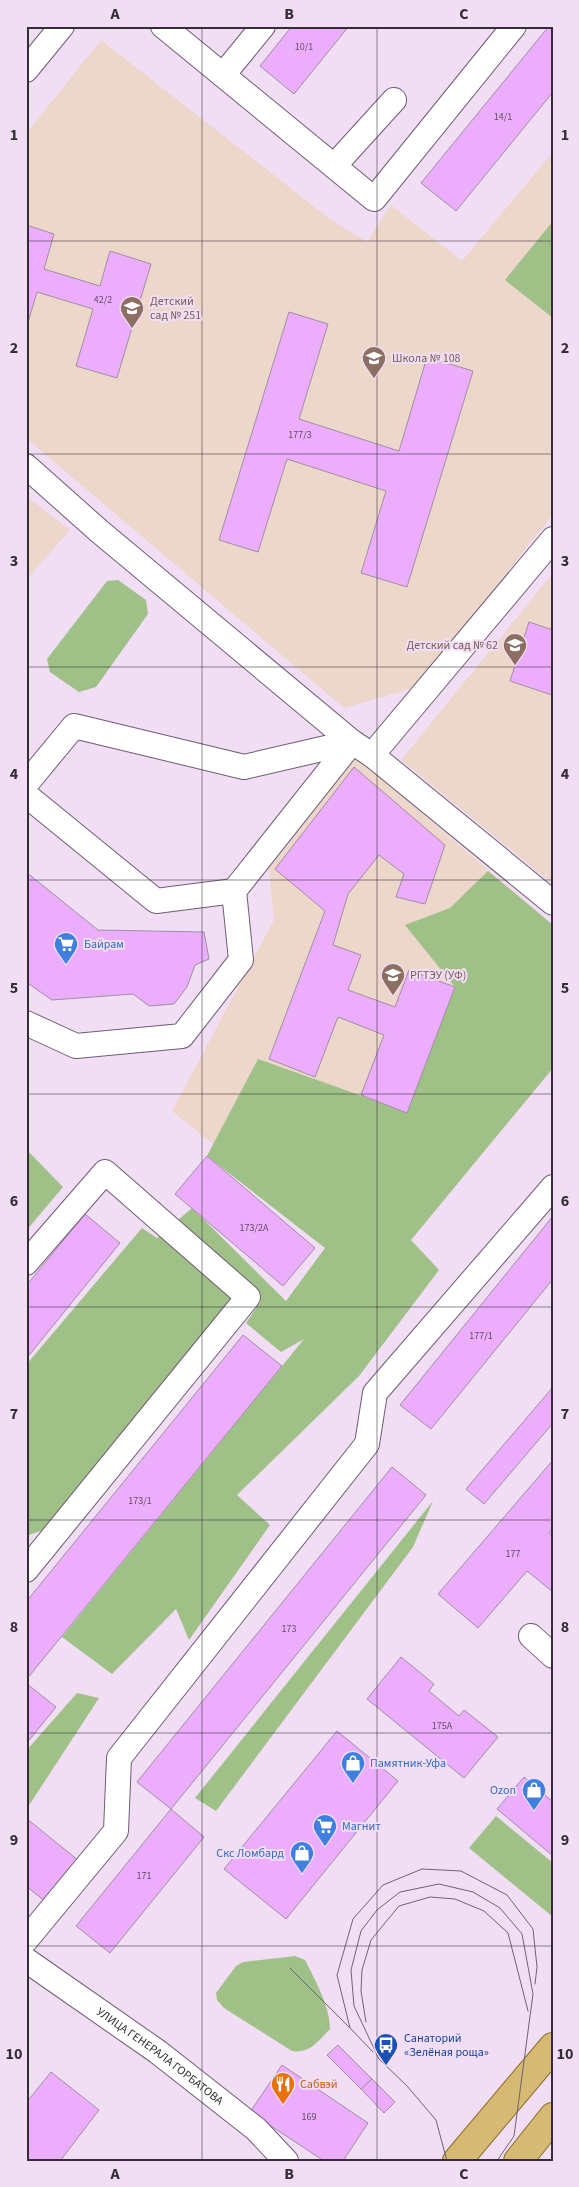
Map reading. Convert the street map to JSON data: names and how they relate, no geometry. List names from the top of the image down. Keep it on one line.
{"streets":{"street":["УЛИЦА ГЕНЕРАЛА ГОРБАТОВА"]},"places":{"school or university":["Детский сад № 251","Школа № 108","Детский сад № 62","РГТЭУ (УФ)"],"supermarket":["Байрам","Магнит"],"shop":["Памятник-Уфа","Ozon","Скс Ломбард"],"bus stop":["Санаторий «Зелёная роща»"],"restaurant":["Сабвэй"]},"house_numbers":["10/1","14/1","42/2","177/3","173/2А","177/1","173/1","177","173","175А","171","169"],"grid":{"columns":["A","B","C"],"rows":["1","2","3","4","5","6","7","8","9","10"]}}
